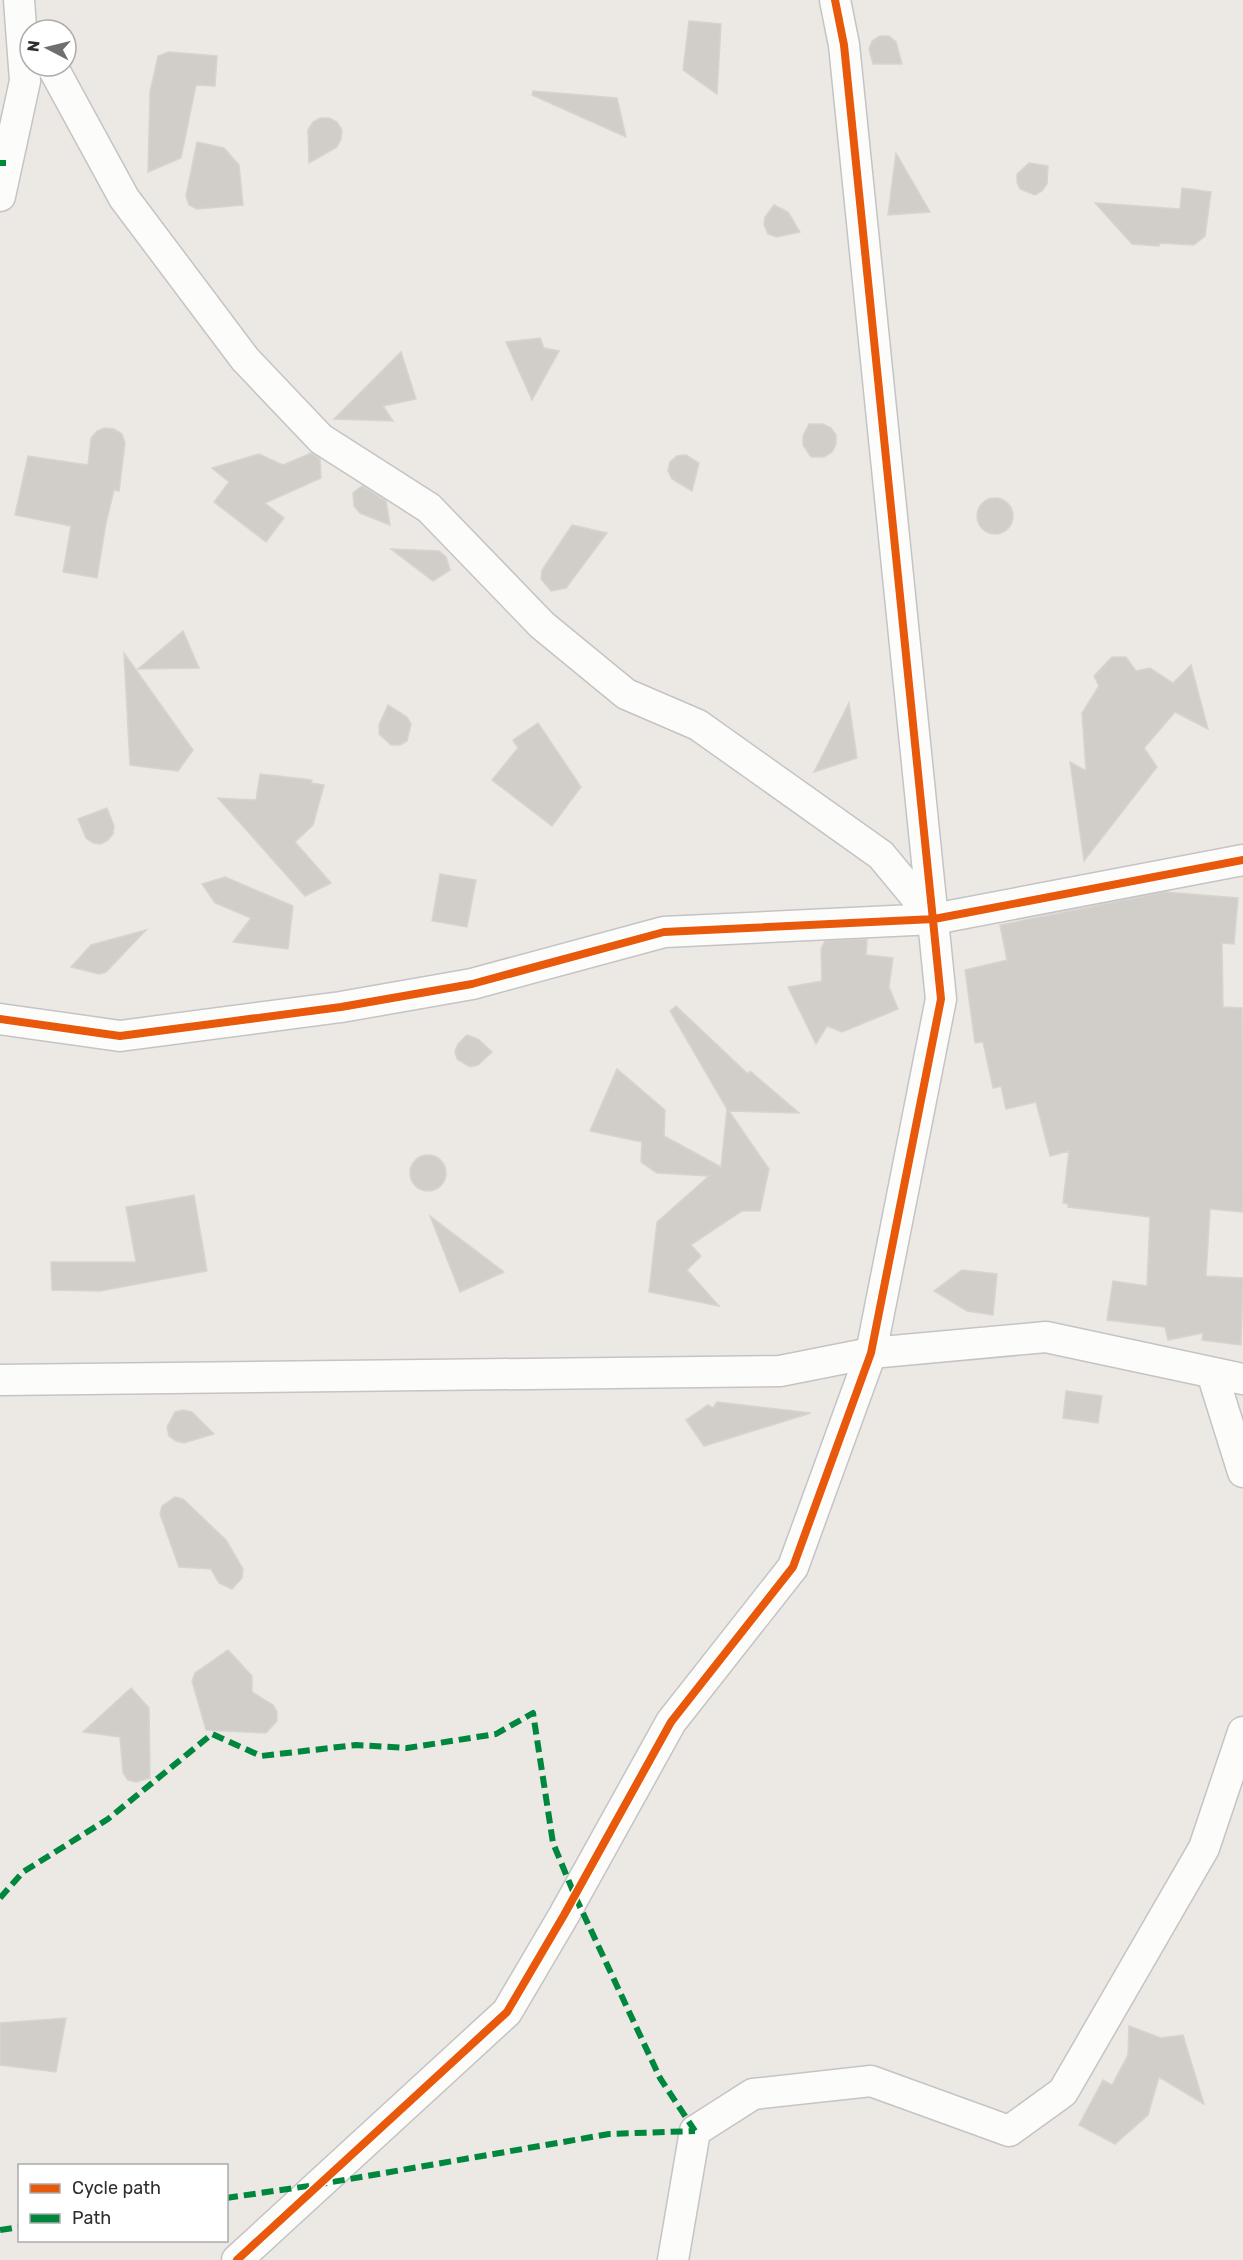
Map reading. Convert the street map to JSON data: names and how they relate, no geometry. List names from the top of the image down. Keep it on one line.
{"legend":["Cycle path","Path"],"north":"left"}
